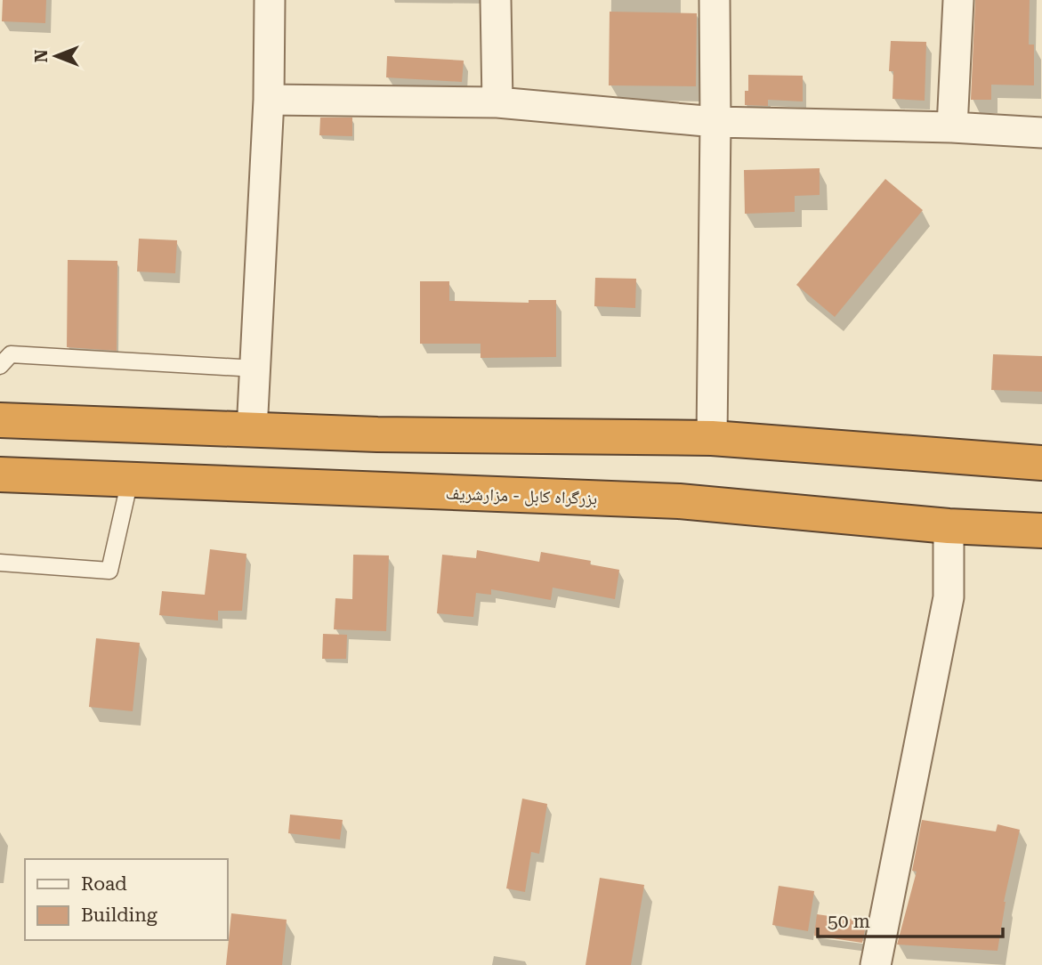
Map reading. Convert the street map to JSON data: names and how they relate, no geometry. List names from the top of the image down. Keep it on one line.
{"streets":{"highway":["بزرگراه کابل - مزارشریف"]},"legend":["Road","Building"],"scale_bar":"50 m","north":"left"}
